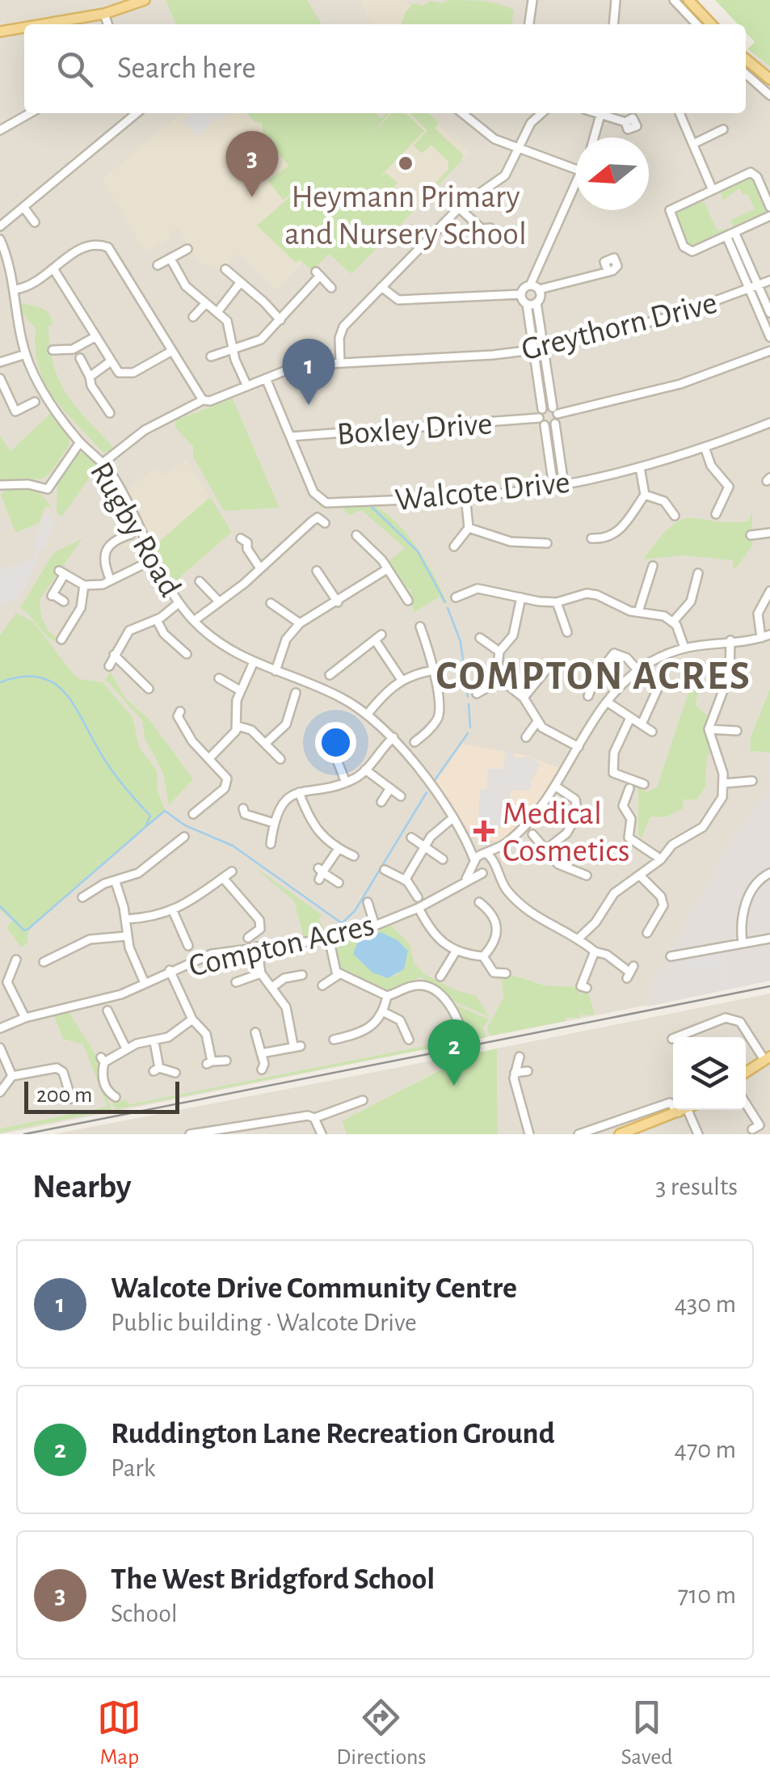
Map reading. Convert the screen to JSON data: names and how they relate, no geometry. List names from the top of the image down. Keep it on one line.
{"streets":{"street":["Greythorn Drive","Boxley Drive","Walcote Drive","Rugby Road","Compton Acres"]},"crossings":[["Greythorn Drive","Walcote Drive"],["Greythorn Drive","Rugby Road"],["Boxley Drive","Walcote Drive"]],"districts":["COMPTON ACRES"],"places":{"other":["Heymann Primary and Nursery School"],"health":["Medical Cosmetics"]},"scale_bar":"200 m","north":"left","page":{"search":"Search here","pins":["3","1","2"],"scale":"200 m","heading":["Nearby","3 results"],"list":[{"mark":"1","name":"Walcote Drive Community Centre","note":"Public building · Walcote Drive","value":"430 m"},{"mark":"2","name":"Ruddington Lane Recreation Ground","note":"Park","value":"470 m"},{"mark":"3","name":"The West Bridgford School","note":"School","value":"710 m"}],"nav":["Map","Directions","Saved"]}}
